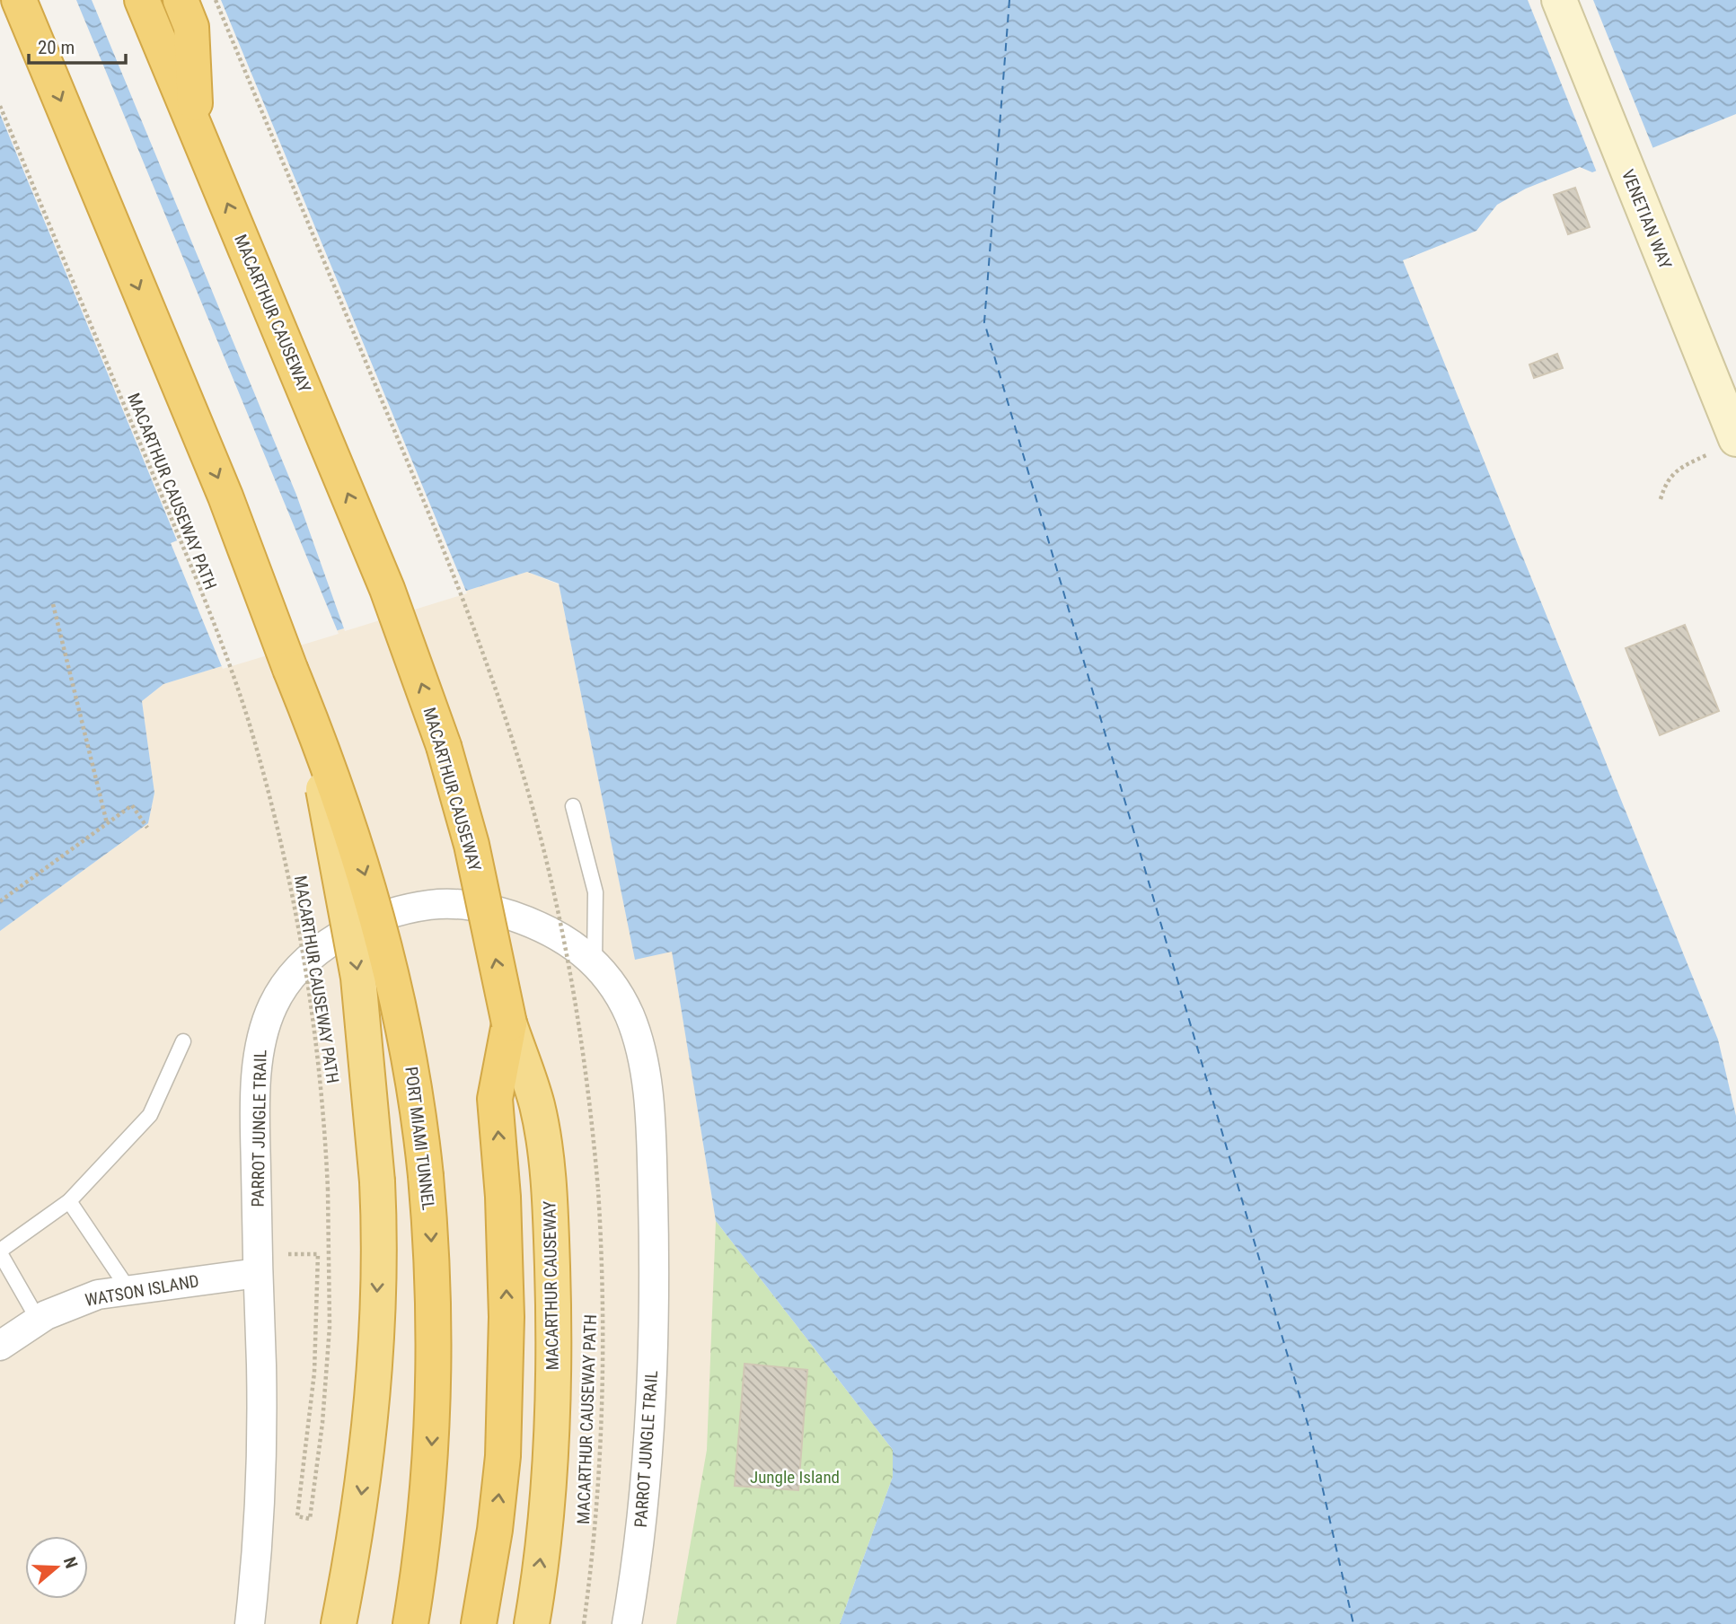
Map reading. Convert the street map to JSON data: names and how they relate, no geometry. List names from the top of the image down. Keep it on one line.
{"streets":{"highway":["MACARTHUR CAUSEWAY","PORT MIAMI TUNNEL"],"main road":["VENETIAN WAY"],"street":["PARROT JUNGLE TRAIL","WATSON ISLAND"],"path":["MACARTHUR CAUSEWAY PATH"]},"crossings":[["PARROT JUNGLE TRAIL","WATSON ISLAND"]],"parks":["Jungle Island"],"scale_bar":"20 m","north":"right"}
